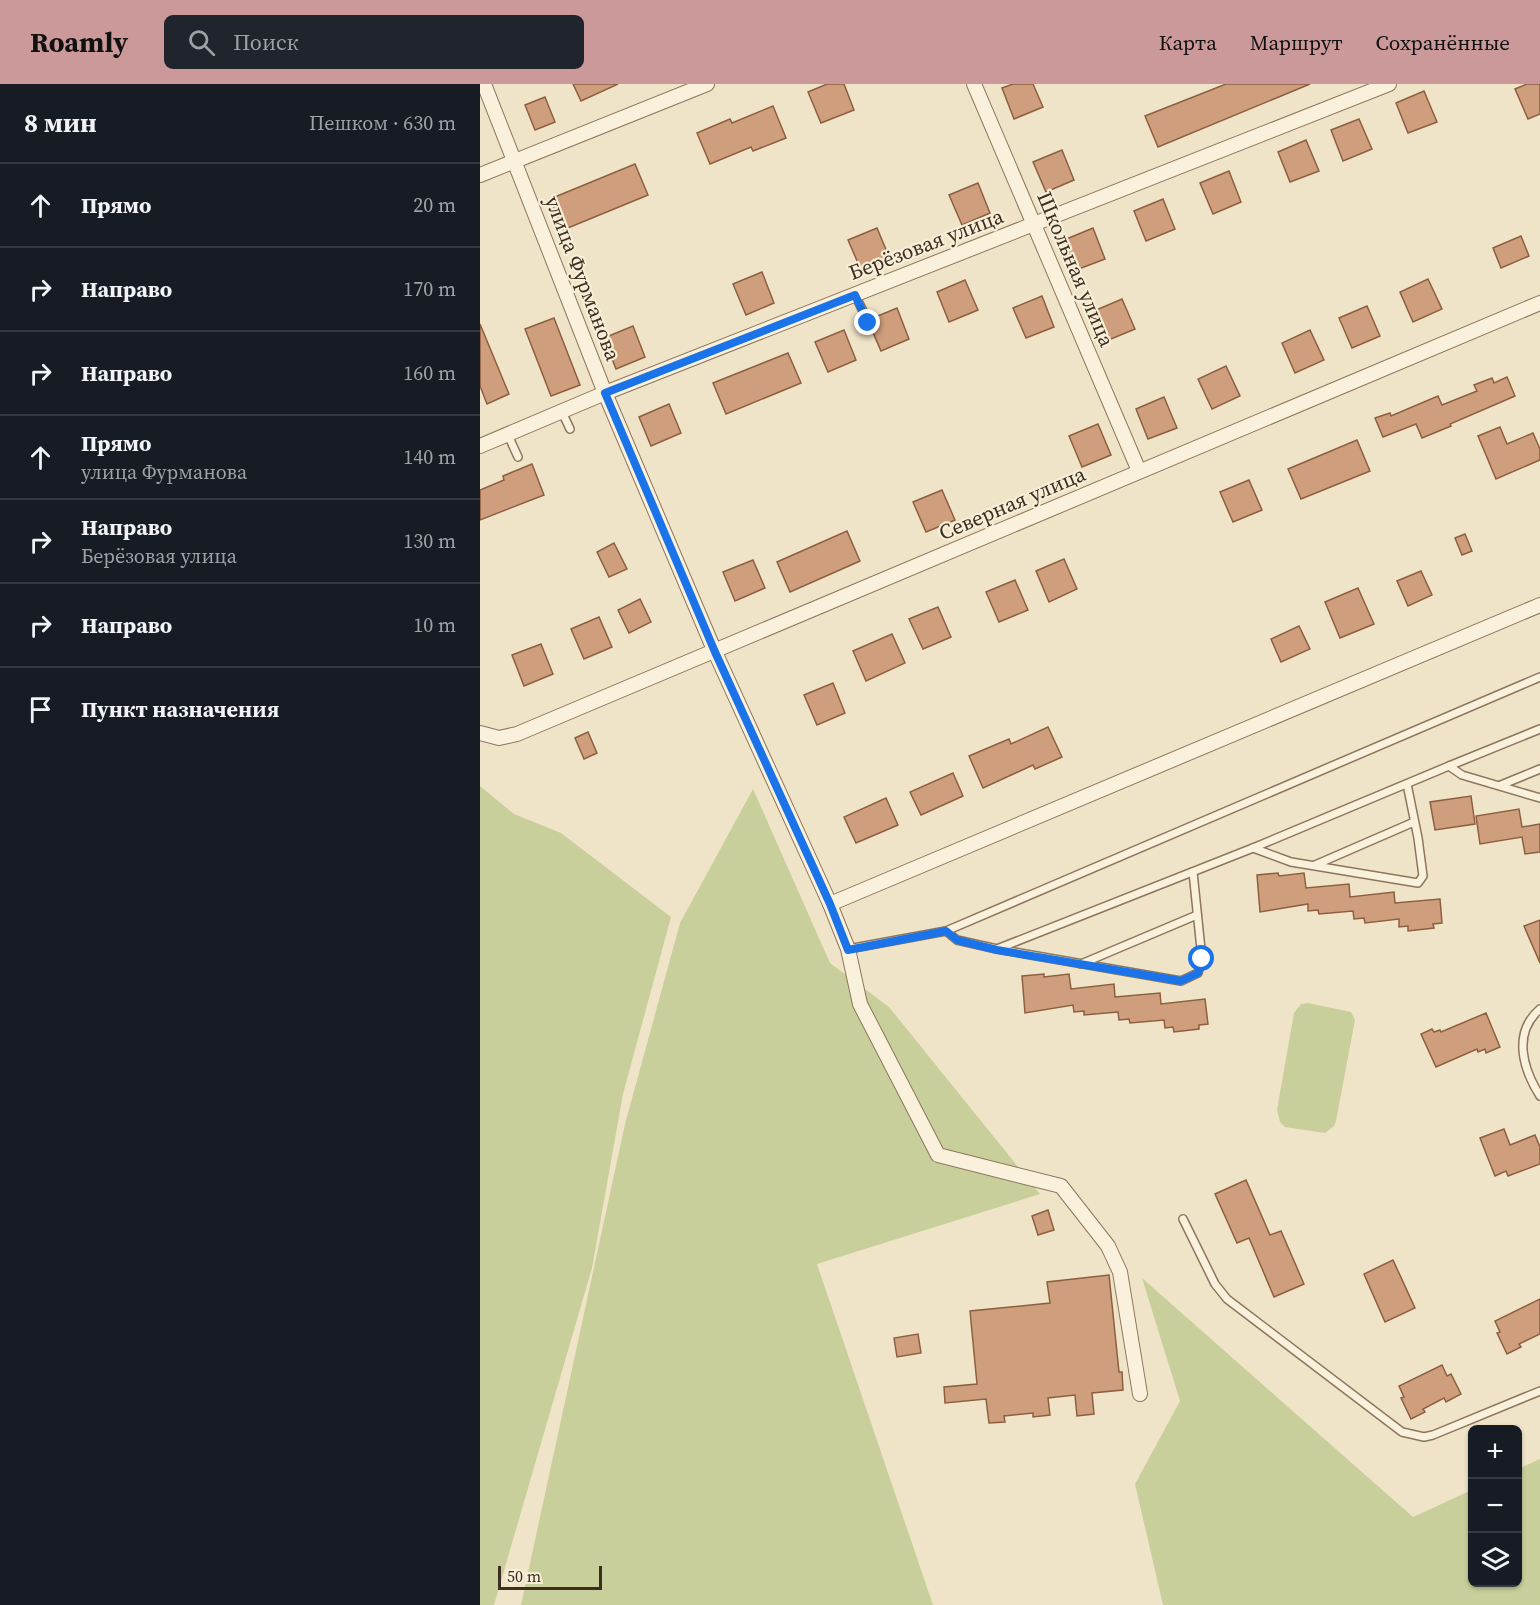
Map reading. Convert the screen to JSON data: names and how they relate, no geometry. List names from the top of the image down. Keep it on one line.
{"streets":{"street":["Берёзовая улица","Школьная улица","улица Фурманова","Северная улица"]},"crossings":[["Берёзовая улица","Школьная улица"],["Берёзовая улица","улица Фурманова"],["Школьная улица","Северная улица"],["улица Фурманова","Северная улица"]],"scale_bar":"50 m","page":{"header":"Roamly","search":"Поиск","nav":["Карта","Маршрут","Сохранённые"],"heading":["8 мин","Пешком · 630 m"],"list":[["Прямо","20 m"],["Направо","170 m"],["Направо","160 m"],["Прямо","улица Фурманова","140 m"],["Направо","Берёзовая улица","130 m"],["Направо","10 m"],"Пункт назначения"],"map_buttons":["+","−"],"scale":"50 m"}}
